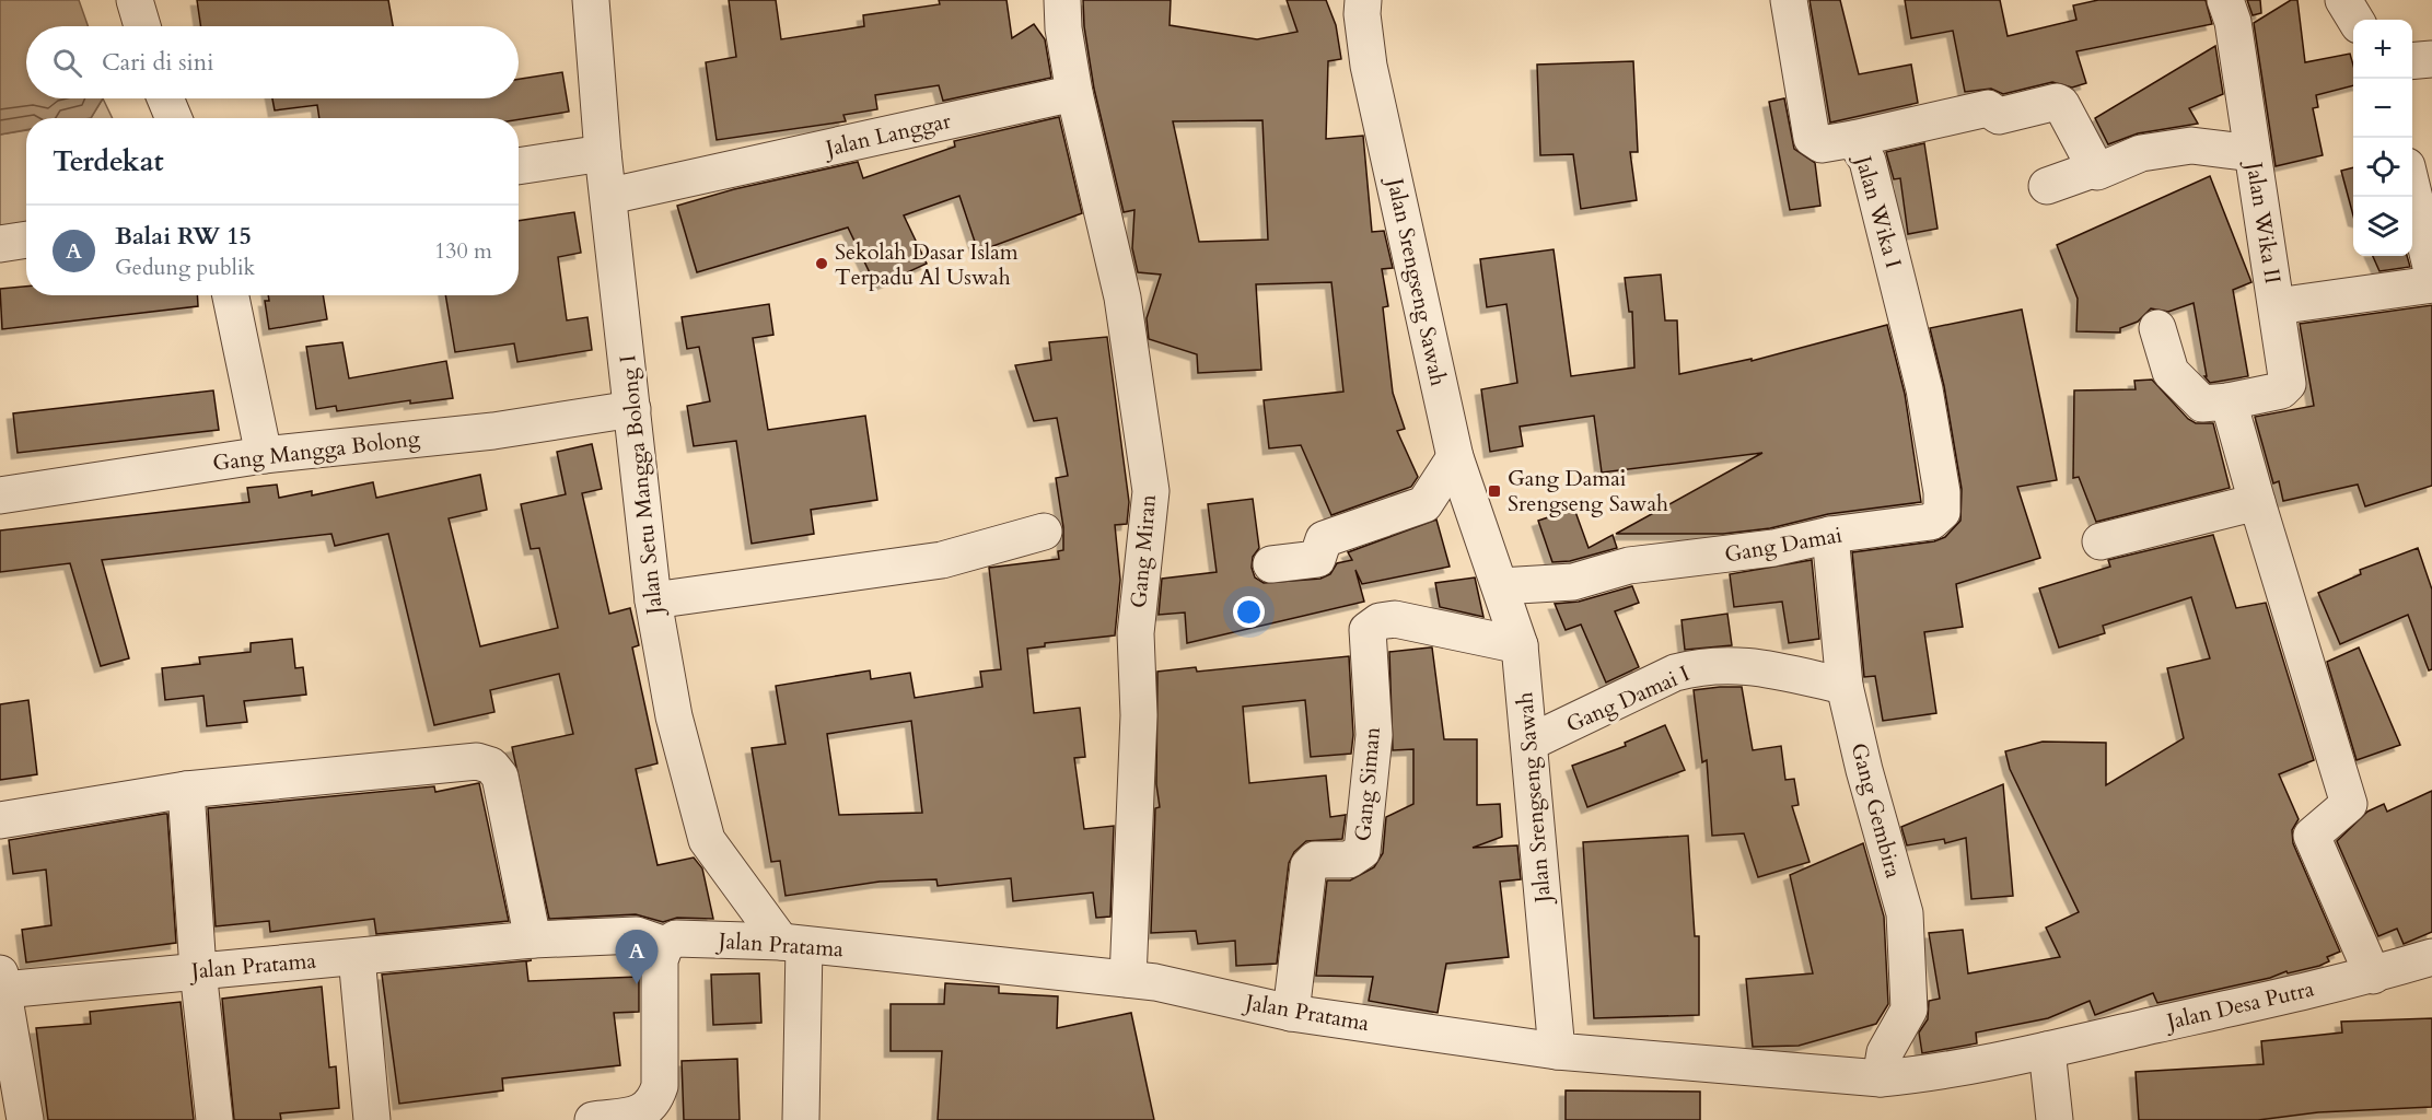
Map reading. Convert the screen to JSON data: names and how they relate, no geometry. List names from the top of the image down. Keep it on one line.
{"streets":{"street":["Jalan Langgar","Jalan Wika I","Jalan Wika II","Jalan Srengseng Sawah","Gang Mangga Bolong","Jalan Setu Mangga Bolong I","Gang Damai","Gang Miran","Gang Damai I","Gang Siman","Gang Gembira","Jalan Pratama","Jalan Desa Putra"]},"crossings":[["Jalan Langgar","Jalan Setu Mangga Bolong I"],["Jalan Langgar","Gang Miran"],["Jalan Wika I","Gang Damai"],["Jalan Srengseng Sawah","Gang Damai"],["Jalan Srengseng Sawah","Gang Damai I"],["Jalan Srengseng Sawah","Gang Siman"],["Jalan Srengseng Sawah","Jalan Pratama"],["Gang Mangga Bolong","Jalan Setu Mangga Bolong I"],["Jalan Setu Mangga Bolong I","Jalan Pratama"],["Gang Damai","Gang Gembira"],["Gang Miran","Jalan Pratama"],["Gang Damai I","Gang Gembira"],["Gang Siman","Jalan Pratama"]],"places":{"other":["Sekolah Dasar Islam Terpadu Al Uswah"],"transit":["Gang Damai Srengseng Sawah"]},"page":{"map_buttons":["+","−"],"search":"Cari di sini","heading":"Terdekat","list":[{"mark":"A","name":"Balai RW 15","note":"Gedung publik","value":"130 m"}],"pins":"A"}}
